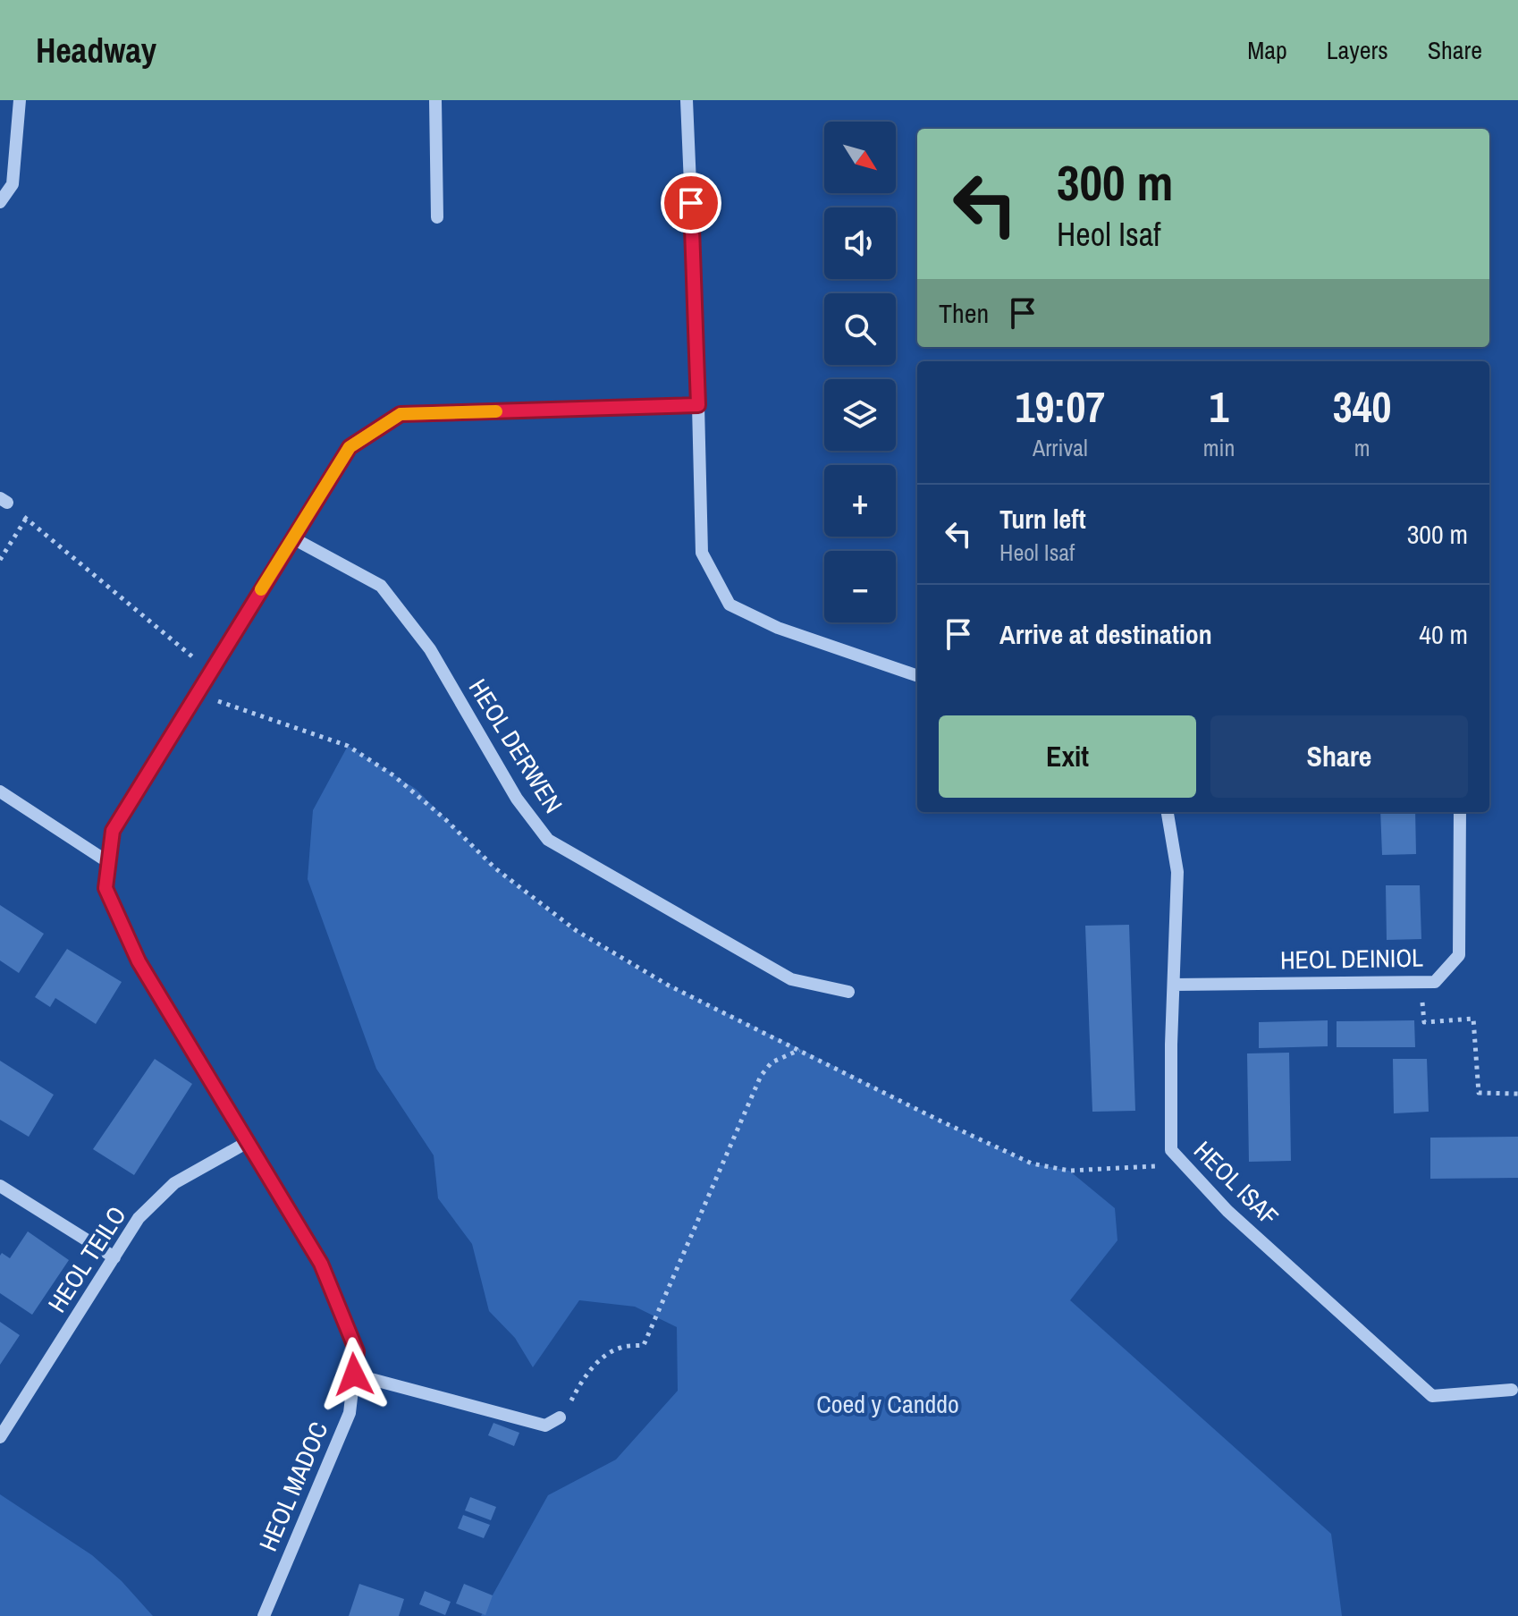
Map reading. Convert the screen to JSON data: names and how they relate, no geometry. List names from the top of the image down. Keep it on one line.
{"streets":{"street":["HEOL DERWEN","HEOL DEINIOL","HEOL ISAF","HEOL TEILO","HEOL MADOC"]},"crossings":[["HEOL DERWEN","HEOL MADOC"],["HEOL DEINIOL","HEOL ISAF"],["HEOL TEILO","HEOL MADOC"]],"parks":["Coed y Canddo"],"north":"bottom right","page":{"header":"Headway","nav":["Map","Layers","Share"],"map_buttons":["+","−"],"turn":["300 m","Heol Isaf"],"then":"Then","eta":["19:07","Arrival","1","min","340","m"],"list":[{"name":"Turn left","note":"Heol Isaf","value":"300 m"},{"name":"Arrive at destination","value":"40 m"}],"buttons":["Exit","Share"]}}
